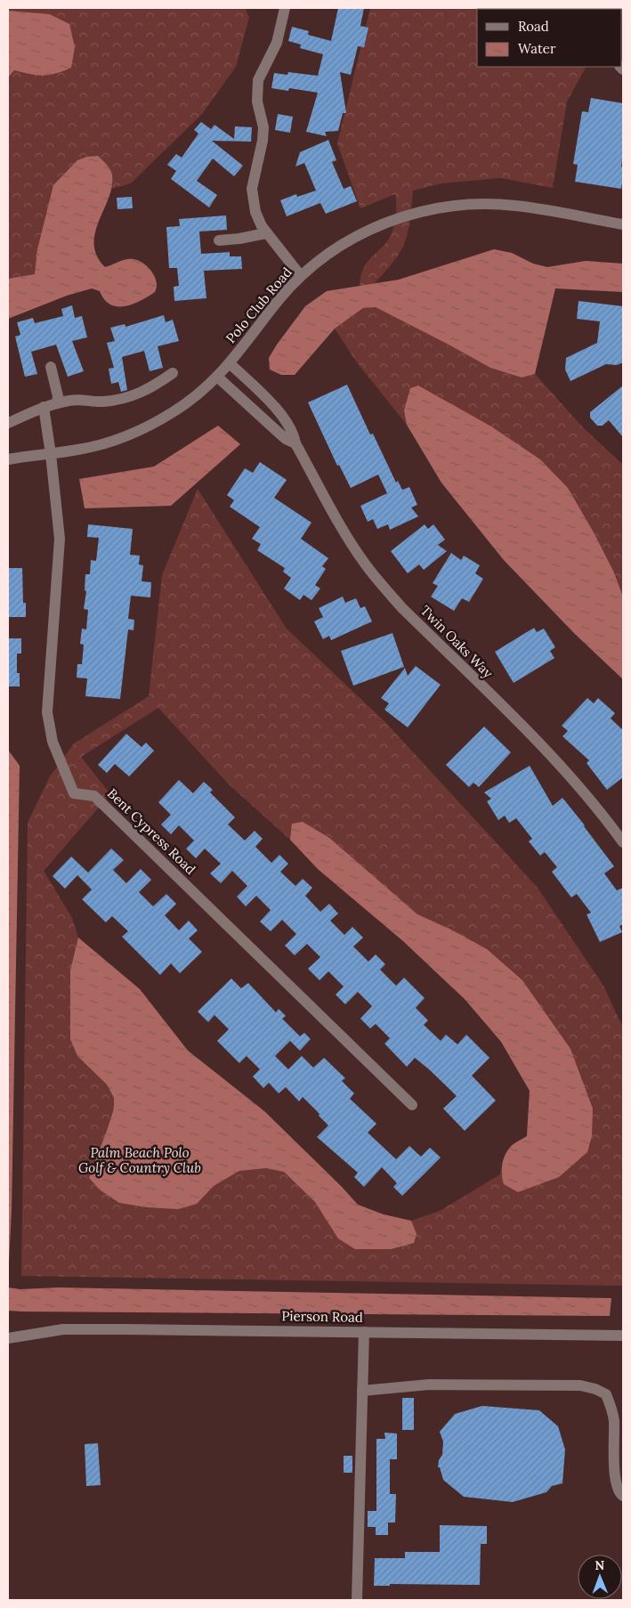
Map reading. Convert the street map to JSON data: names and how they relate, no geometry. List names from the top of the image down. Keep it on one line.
{"streets":{"street":["Polo Club Road","Twin Oaks Way","Bent Cypress Road","Pierson Road"]},"crossings":[["Polo Club Road","Twin Oaks Way"],["Polo Club Road","Bent Cypress Road"]],"parks":["Palm Beach Polo Golf & Country Club"],"legend":["Road","Water"],"north":"top"}
